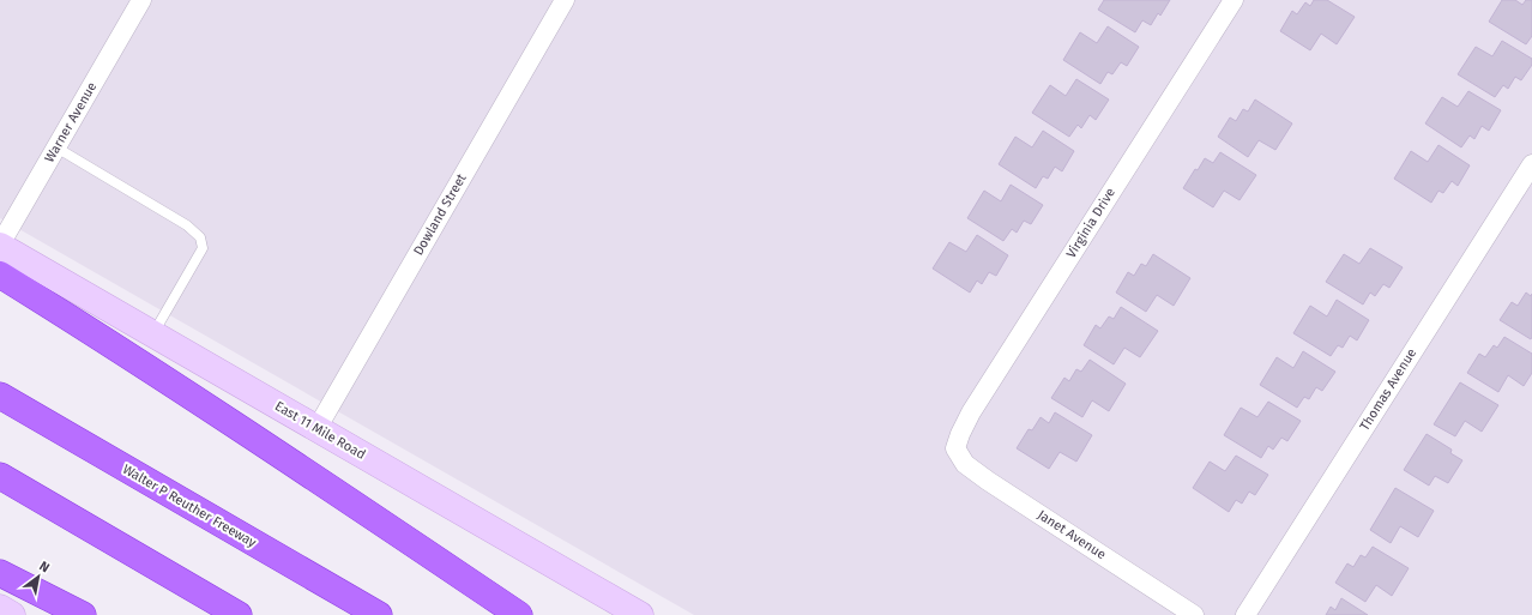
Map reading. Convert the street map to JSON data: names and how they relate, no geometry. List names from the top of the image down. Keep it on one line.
{"streets":{"highway":["Walter P Reuther Freeway"],"main road":["East 11 Mile Road"],"street":["Warner Avenue","Dowland Street","Virginia Drive","Thomas Avenue","Janet Avenue"]},"crossings":[["Warner Avenue","East 11 Mile Road"],["Dowland Street","East 11 Mile Road"],["Virginia Drive","Janet Avenue"]],"north":"top right"}
